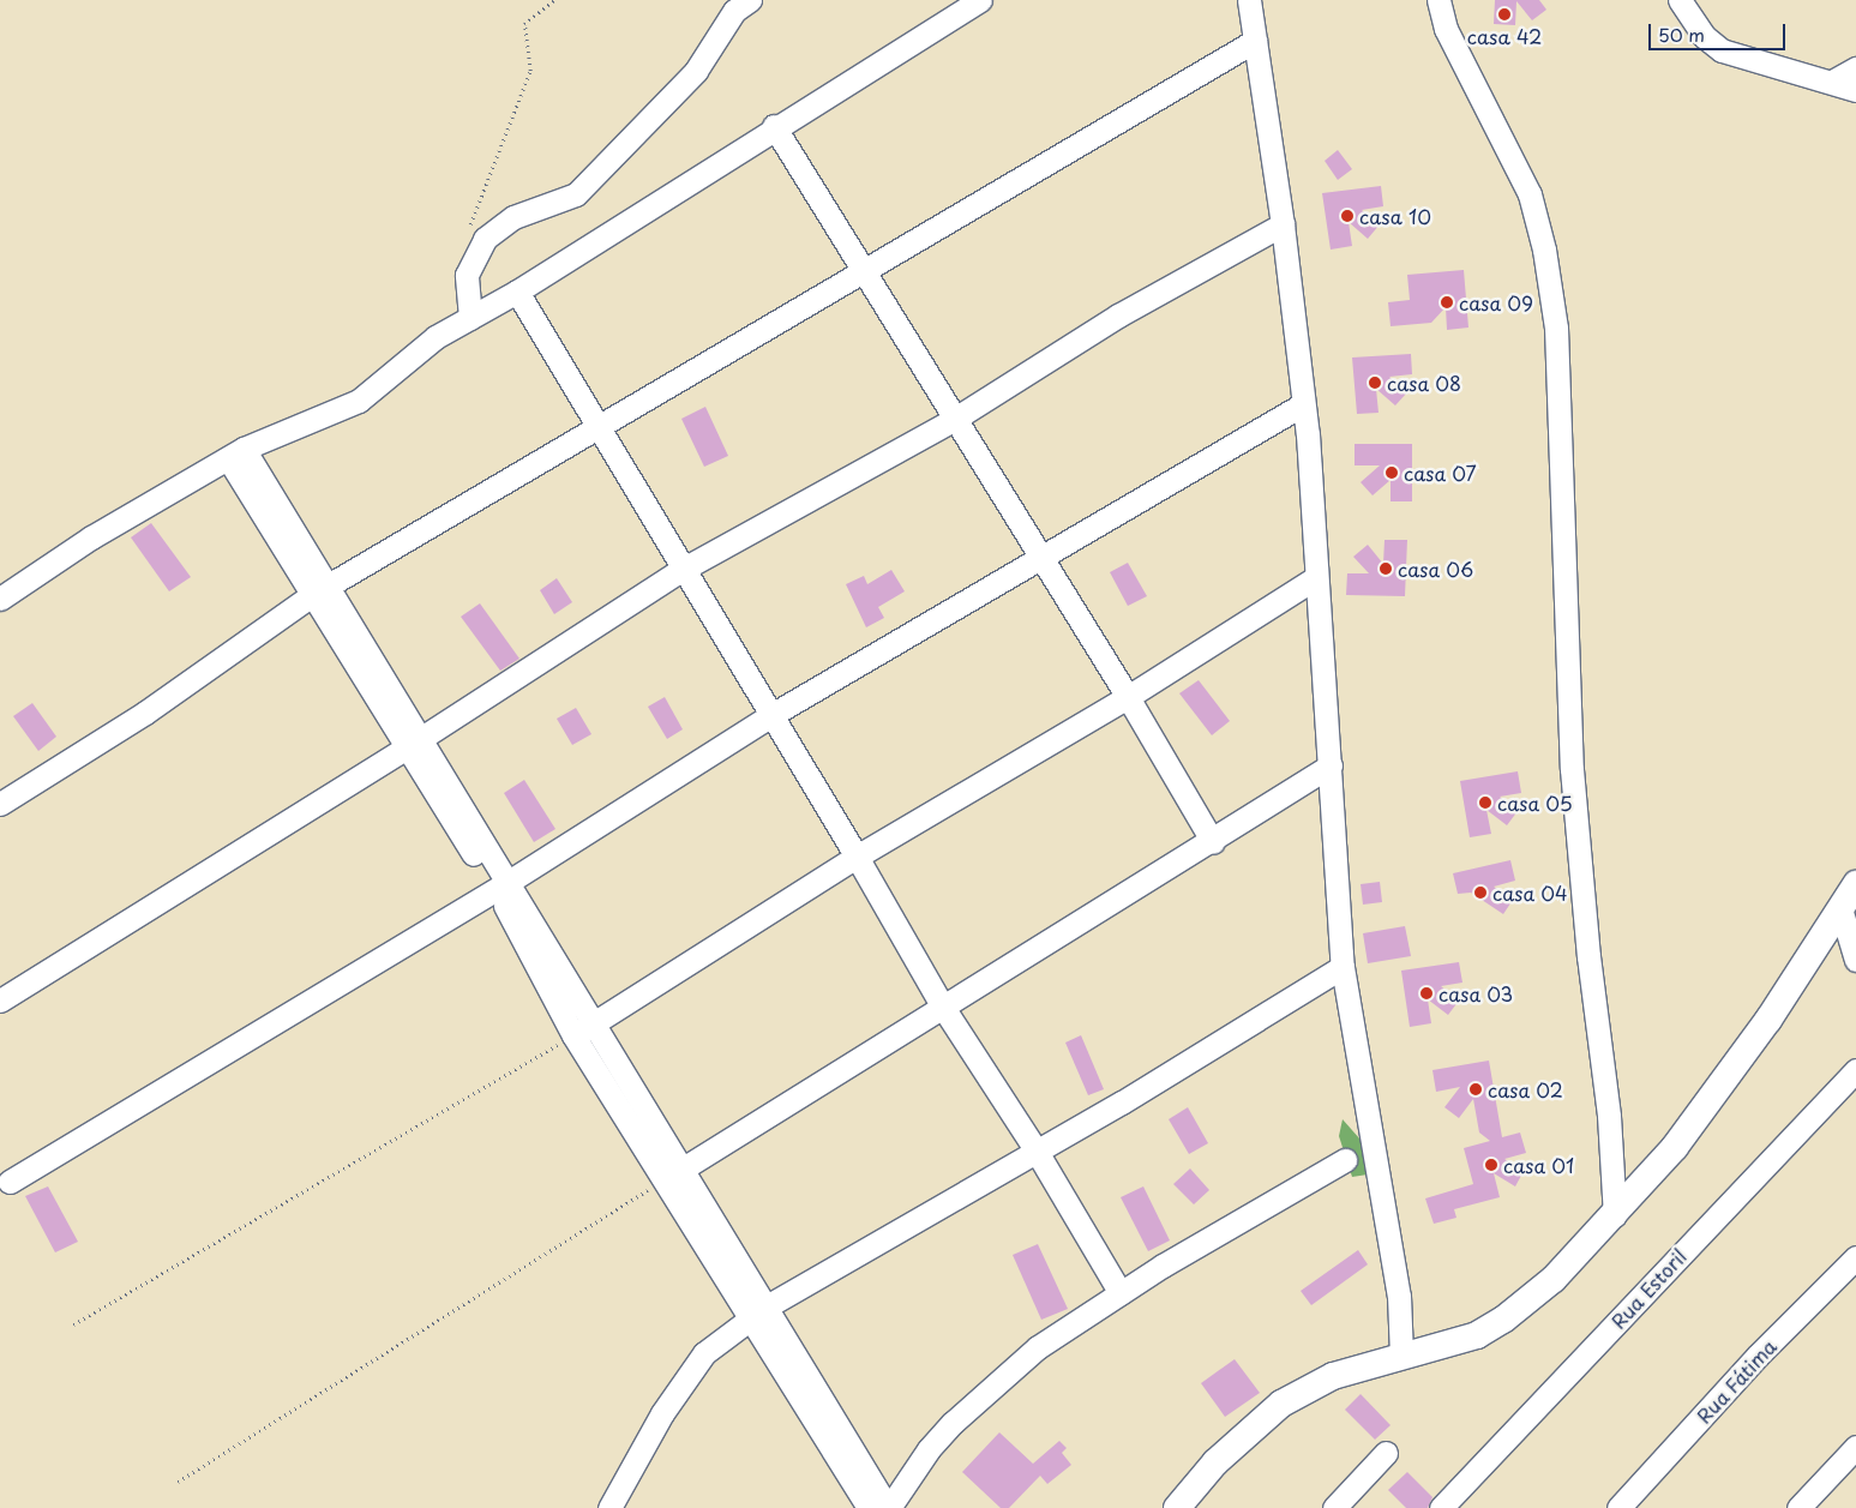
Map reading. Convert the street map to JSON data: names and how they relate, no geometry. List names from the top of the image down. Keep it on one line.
{"streets":{"street":["Rua Estoril","Rua Fátima"]},"places":["casa 42","casa 10","casa 09","casa 08","casa 07","casa 06","casa 05","casa 04","casa 03","casa 02","casa 01"],"scale_bar":"50 m"}
